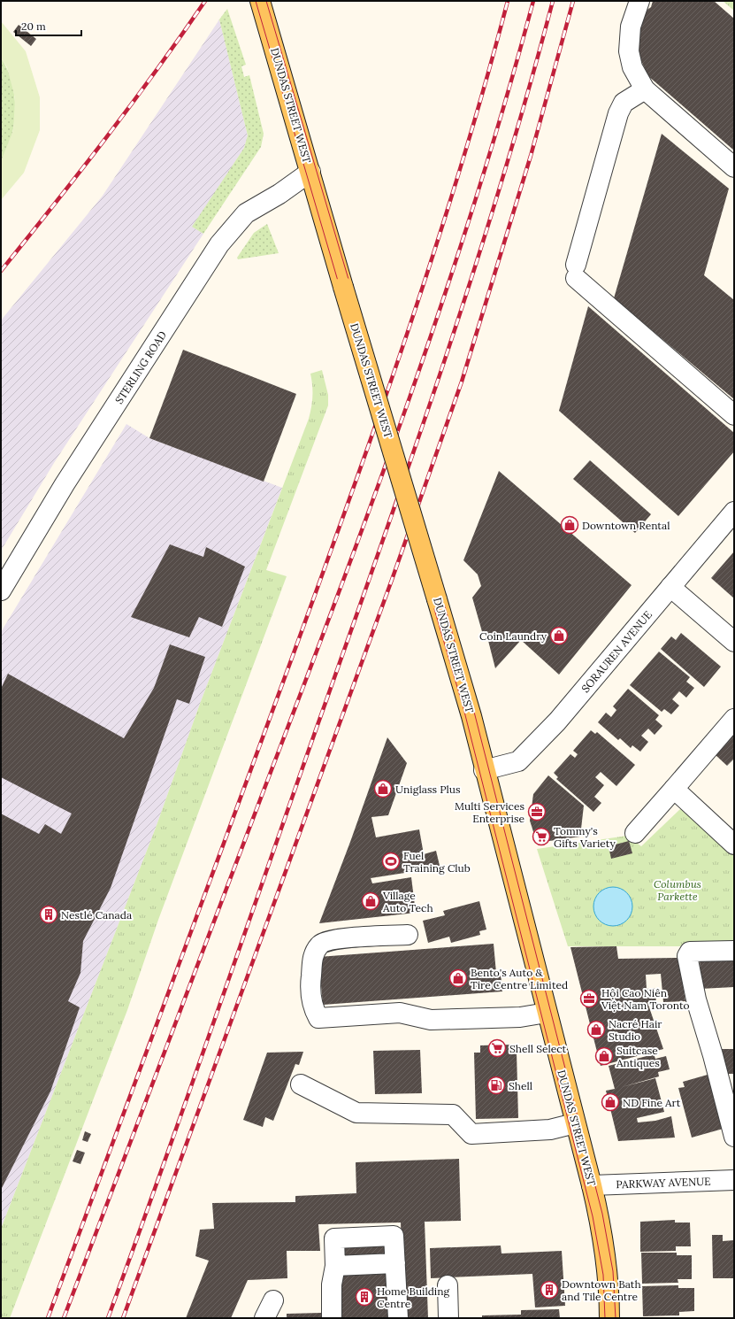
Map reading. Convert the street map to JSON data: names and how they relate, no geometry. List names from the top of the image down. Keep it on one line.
{"streets":{"main road":["DUNDAS STREET WEST"],"street":["STERLING ROAD","SORAUREN AVENUE","PARKWAY AVENUE"]},"crossings":[["DUNDAS STREET WEST","STERLING ROAD"],["DUNDAS STREET WEST","SORAUREN AVENUE"],["DUNDAS STREET WEST","PARKWAY AVENUE"]],"parks":["Columbus Parkette"],"places":{"shop":["Downtown Rental","Coin Laundry","Uniglass Plus","Village Auto Tech","Bento's Auto & Tire Centre Limited","Nacré Hair Studio","Suitcase Antiques","ND Fine Art"],"office":["Multi Services Enterprise","Hội Cao Niên Việt Nam Toronto"],"supermarket":["Tommy's Gifts Variety","Shell Select"],"sports":["Fuel Training Club"],"building":["Nestlé Canada","Downtown Bath and Tile Centre","Home Building Centre"],"fuel station":["Shell"]},"scale_bar":"20 m"}
